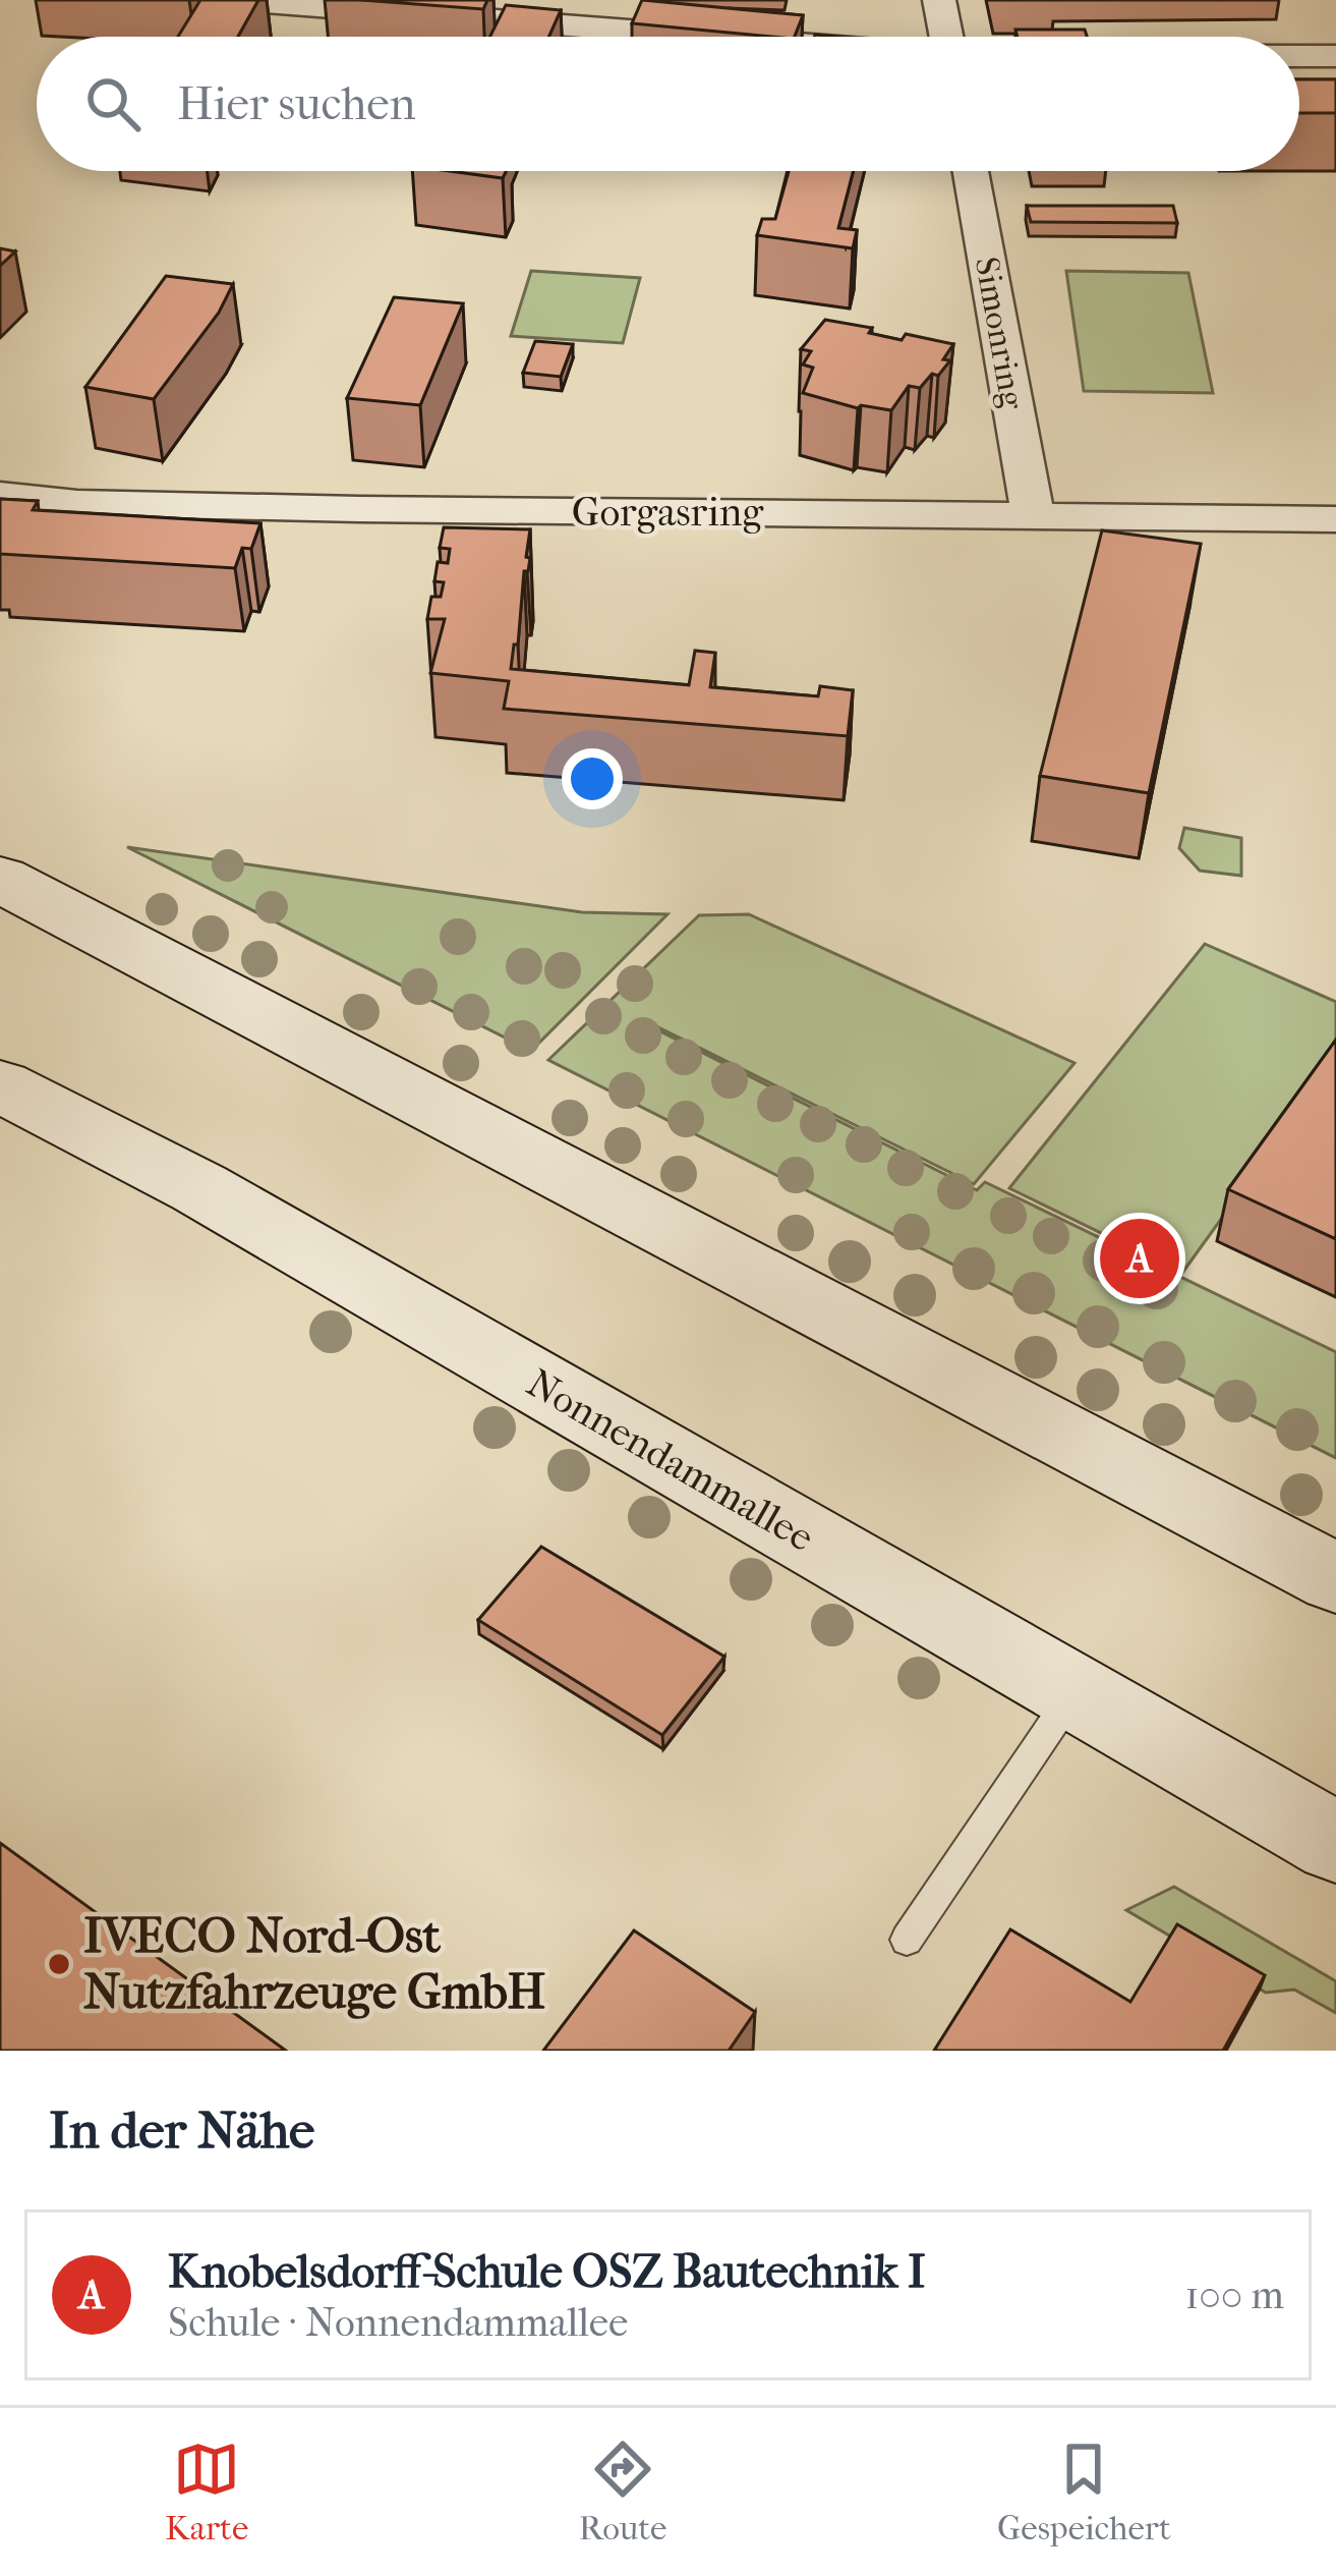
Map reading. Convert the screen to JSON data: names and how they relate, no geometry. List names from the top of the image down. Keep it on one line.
{"streets":{"main road":["Nonnendammallee"],"street":["Simonring","Gorgasring"]},"crossings":[["Simonring","Gorgasring"]],"places":["IVECO Nord-Ost Nutzfahrzeuge GmbH"],"page":{"search":"Hier suchen","pins":"A","heading":"In der Nähe","list":[{"mark":"A","name":"Knobelsdorff-Schule OSZ Bautechnik I","note":"Schule · Nonnendammallee","value":"100 m"}],"nav":["Karte","Route","Gespeichert"]}}
